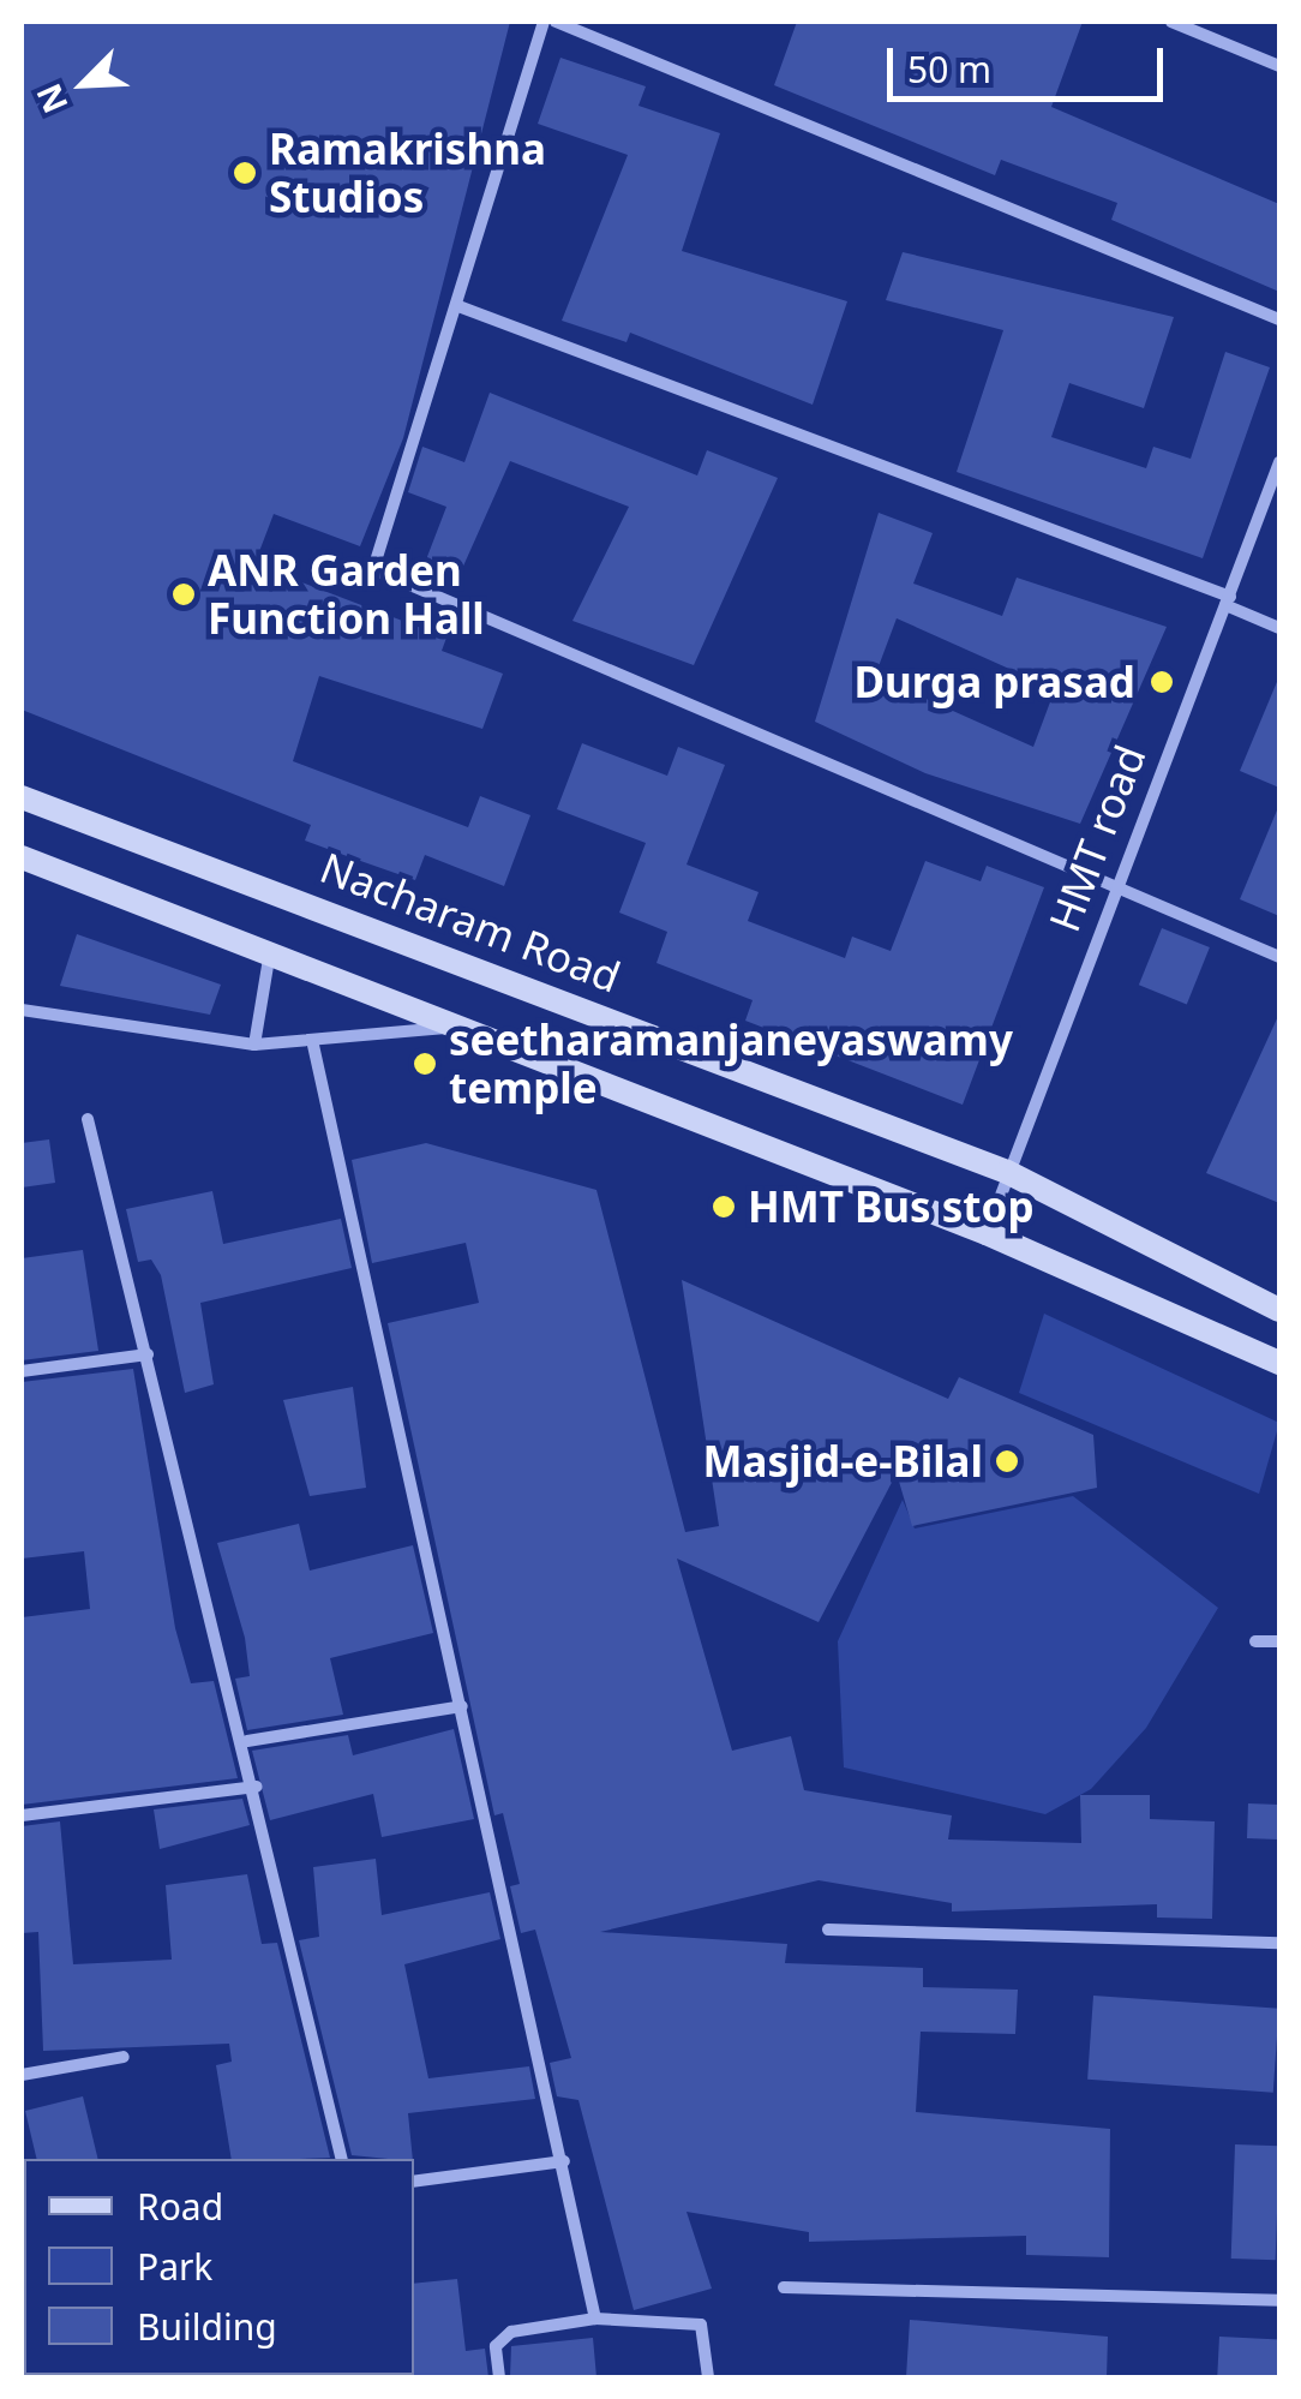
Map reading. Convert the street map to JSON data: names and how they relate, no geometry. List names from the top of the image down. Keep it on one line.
{"streets":{"main road":["Nacharam Road"],"street":["HMT road"]},"crossings":[["HMT road","Nacharam Road"]],"places":["Ramakrishna Studios","ANR Garden Function Hall","Durga prasad","seetharamanjaneyaswamy temple","HMT Bus stop","Masjid-e-Bilal"],"legend":["Road","Park","Building"],"scale_bar":"50 m","north":"bottom left"}
